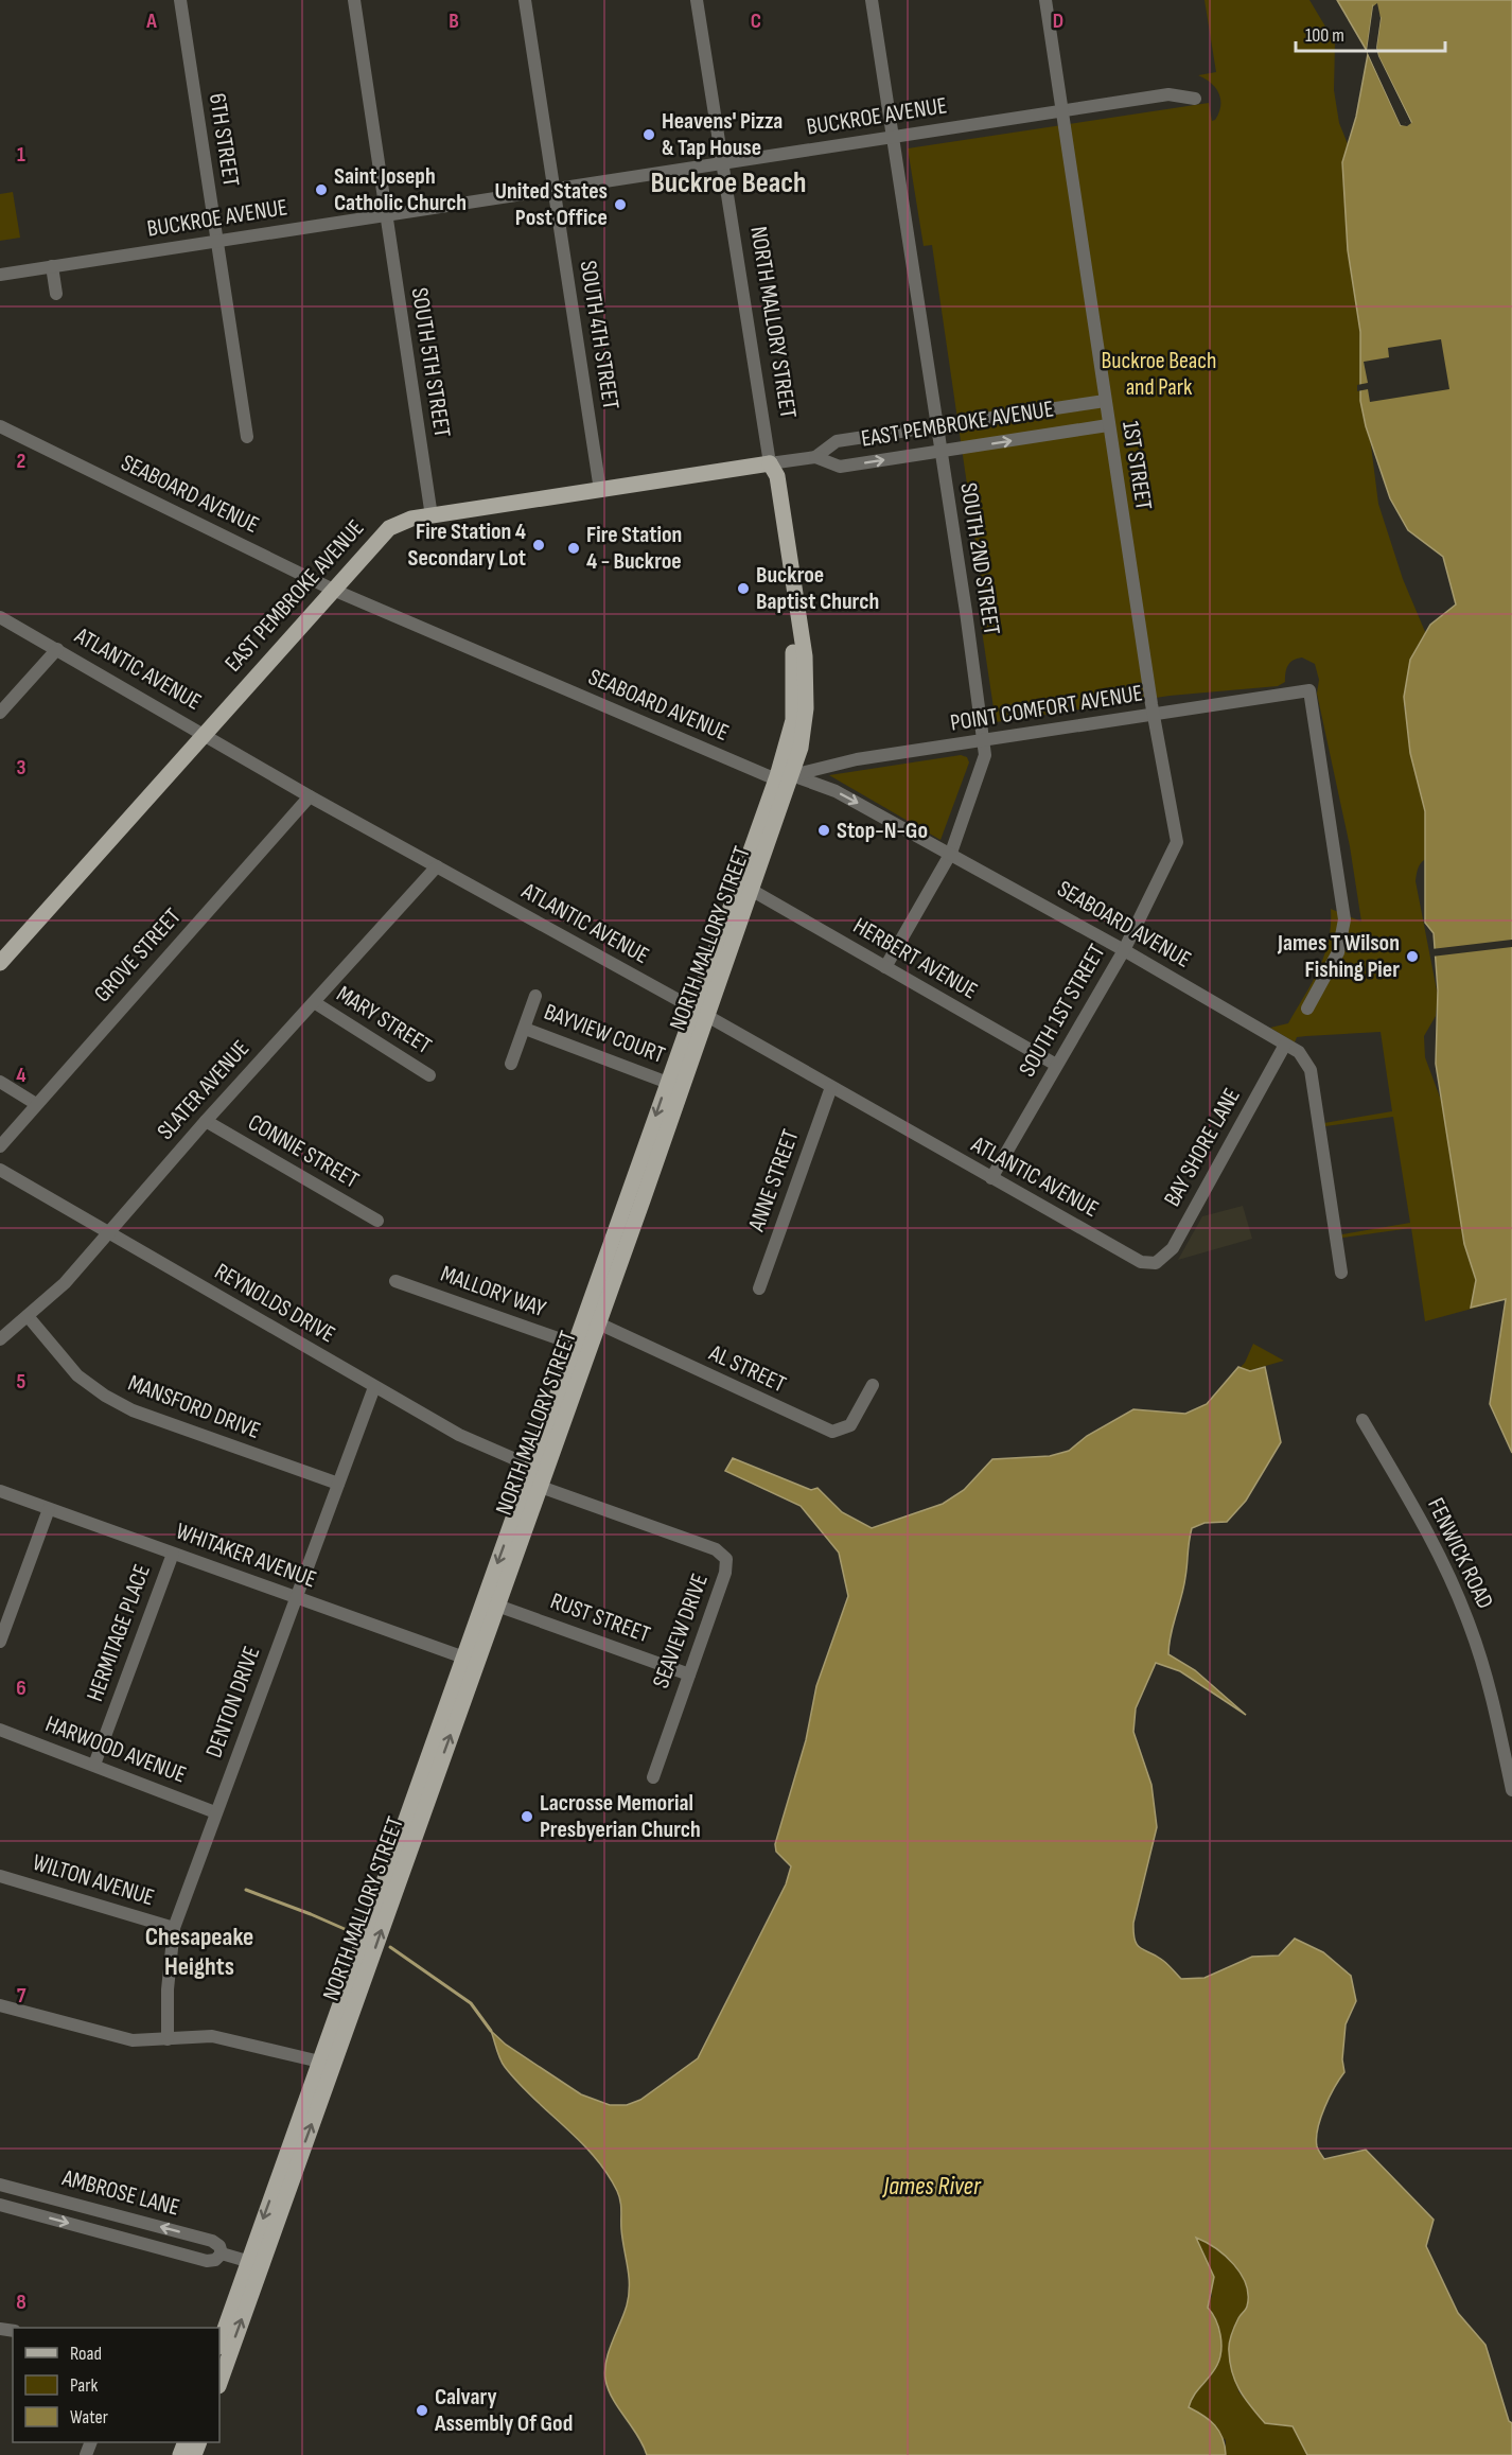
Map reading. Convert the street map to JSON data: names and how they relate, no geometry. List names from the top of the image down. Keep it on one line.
{"streets":{"main road":["NORTH MALLORY STREET","EAST PEMBROKE AVENUE"],"street":["BUCKROE AVENUE","6TH STREET","SOUTH 4TH STREET","SOUTH 5TH STREET","1ST STREET","SEABOARD AVENUE","SOUTH 2ND STREET","ATLANTIC AVENUE","POINT COMFORT AVENUE","GROVE STREET","HERBERT AVENUE","SOUTH 1ST STREET","MARY STREET","BAYVIEW COURT","SLATER AVENUE","BAY SHORE LANE","CONNIE STREET","ANNE STREET","MALLORY WAY","REYNOLDS DRIVE","AL STREET","MANSFORD DRIVE","FENWICK ROAD","WHITAKER AVENUE","RUST STREET","SEAVIEW DRIVE","HERMITAGE PLACE","DENTON DRIVE","HARWOOD AVENUE","WILTON AVENUE","AMBROSE LANE"]},"crossings":[["BUCKROE AVENUE","6TH STREET"],["BUCKROE AVENUE","NORTH MALLORY STREET"],["BUCKROE AVENUE","SOUTH 4TH STREET"],["BUCKROE AVENUE","SOUTH 5TH STREET"],["BUCKROE AVENUE","1ST STREET"],["BUCKROE AVENUE","SOUTH 2ND STREET"],["NORTH MALLORY STREET","EAST PEMBROKE AVENUE"],["NORTH MALLORY STREET","SEABOARD AVENUE"],["NORTH MALLORY STREET","ATLANTIC AVENUE"],["NORTH MALLORY STREET","POINT COMFORT AVENUE"],["NORTH MALLORY STREET","HERBERT AVENUE"],["NORTH MALLORY STREET","BAYVIEW COURT"],["NORTH MALLORY STREET","MALLORY WAY"],["NORTH MALLORY STREET","REYNOLDS DRIVE"],["NORTH MALLORY STREET","AL STREET"],["NORTH MALLORY STREET","WHITAKER AVENUE"],["NORTH MALLORY STREET","RUST STREET"],["NORTH MALLORY STREET","SEAVIEW DRIVE"],["NORTH MALLORY STREET","AMBROSE LANE"],["SOUTH 4TH STREET","EAST PEMBROKE AVENUE"],["SOUTH 5TH STREET","EAST PEMBROKE AVENUE"],["EAST PEMBROKE AVENUE","1ST STREET"],["EAST PEMBROKE AVENUE","SEABOARD AVENUE"],["EAST PEMBROKE AVENUE","SOUTH 2ND STREET"],["EAST PEMBROKE AVENUE","ATLANTIC AVENUE"],["1ST STREET","POINT COMFORT AVENUE"],["1ST STREET","SOUTH 1ST STREET"],["SEABOARD AVENUE","SOUTH 2ND STREET"],["SEABOARD AVENUE","POINT COMFORT AVENUE"],["SEABOARD AVENUE","SOUTH 1ST STREET"],["SEABOARD AVENUE","BAY SHORE LANE"],["SOUTH 2ND STREET","POINT COMFORT AVENUE"],["SOUTH 2ND STREET","HERBERT AVENUE"],["ATLANTIC AVENUE","GROVE STREET"],["ATLANTIC AVENUE","SOUTH 1ST STREET"],["ATLANTIC AVENUE","SLATER AVENUE"],["ATLANTIC AVENUE","BAY SHORE LANE"],["ATLANTIC AVENUE","ANNE STREET"],["POINT COMFORT AVENUE","SOUTH 1ST STREET"],["HERBERT AVENUE","SOUTH 1ST STREET"],["MARY STREET","SLATER AVENUE"],["SLATER AVENUE","CONNIE STREET"],["SLATER AVENUE","REYNOLDS DRIVE"],["SLATER AVENUE","MANSFORD DRIVE"],["REYNOLDS DRIVE","SEAVIEW DRIVE"],["REYNOLDS DRIVE","DENTON DRIVE"],["MANSFORD DRIVE","DENTON DRIVE"],["WHITAKER AVENUE","HERMITAGE PLACE"],["WHITAKER AVENUE","DENTON DRIVE"],["RUST STREET","SEAVIEW DRIVE"],["HERMITAGE PLACE","HARWOOD AVENUE"],["DENTON DRIVE","HARWOOD AVENUE"],["DENTON DRIVE","WILTON AVENUE"]],"districts":["Buckroe Beach","Chesapeake Heights"],"water":["James River"],"parks":["Buckroe Beach and Park"],"places":["Heavens' Pizza & Tap House","Saint Joseph Catholic Church","United States Post Office","Fire Station 4 Secondary Lot","Fire Station 4 - Buckroe","Buckroe Baptist Church","Stop-N-Go","James T Wilson Fishing Pier","Lacrosse Memorial Presbyerian Church","Calvary Assembly Of God"],"legend":["Road","Park","Water"],"scale_bar":"100 m","grid":{"columns":["A","B","C","D"],"rows":["1","2","3","4","5","6","7","8"]}}
